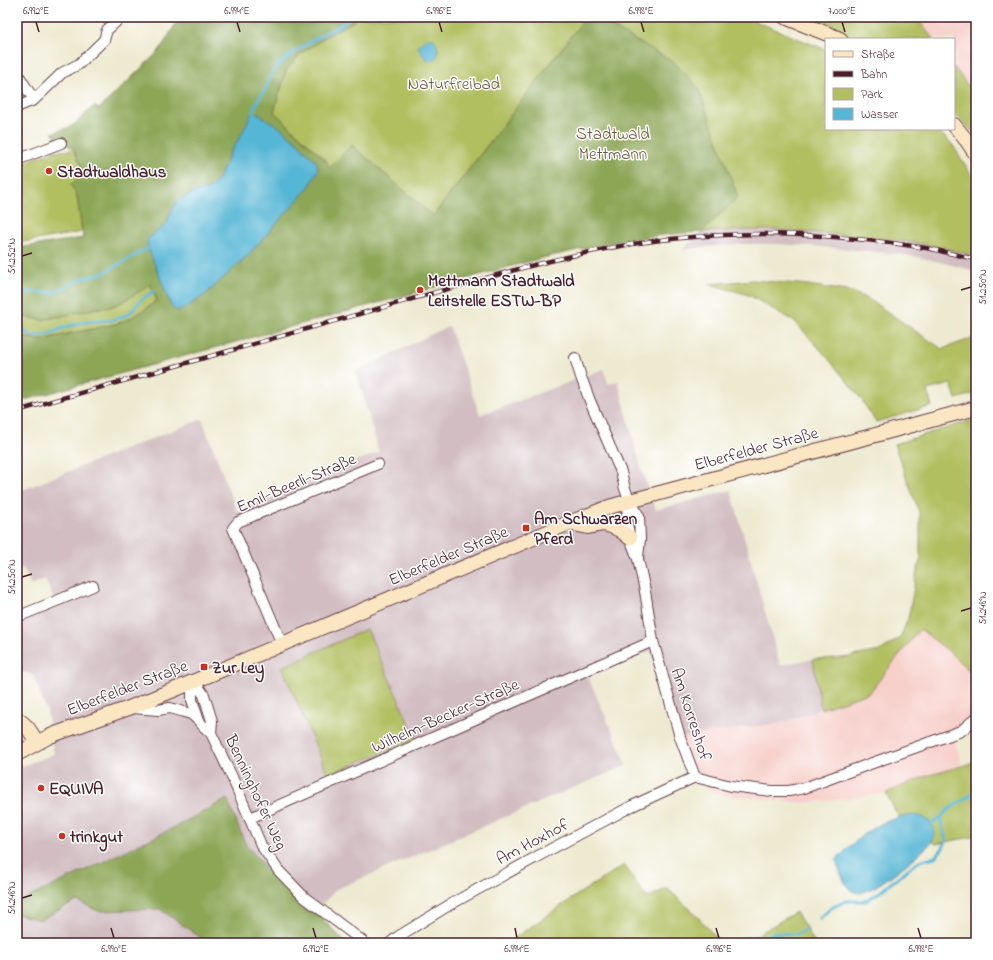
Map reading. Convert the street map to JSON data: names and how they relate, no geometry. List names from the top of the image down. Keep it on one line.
{"streets":{"main road":["Elberfelder Straße"],"street":["Emil-Beerli-Straße","Am Korreshof","Wilhelm-Becker-Straße","Benninghofer Weg","Am Hoxhof"]},"crossings":[["Elberfelder Straße","Emil-Beerli-Straße"],["Elberfelder Straße","Am Korreshof"],["Elberfelder Straße","Benninghofer Weg"],["Am Korreshof","Wilhelm-Becker-Straße"],["Am Korreshof","Am Hoxhof"],["Wilhelm-Becker-Straße","Benninghofer Weg"]],"parks":["Naturfreibad","Stadtwald Mettmann"],"places":{"other":["Stadtwaldhaus","Mettmann Stadtwald Leitstelle ESTW-BP","EQUIVA","trinkgut"],"transit":["Am Schwarzen Pferd","Zur Ley"]},"legend":["Straße","Bahn","Park","Wasser"],"coordinates":["6.992°E","6.994°E","6.996°E","6.998°E","7.000°E","51.252°N","51.250°N","51.248°N","6.990°E"]}
